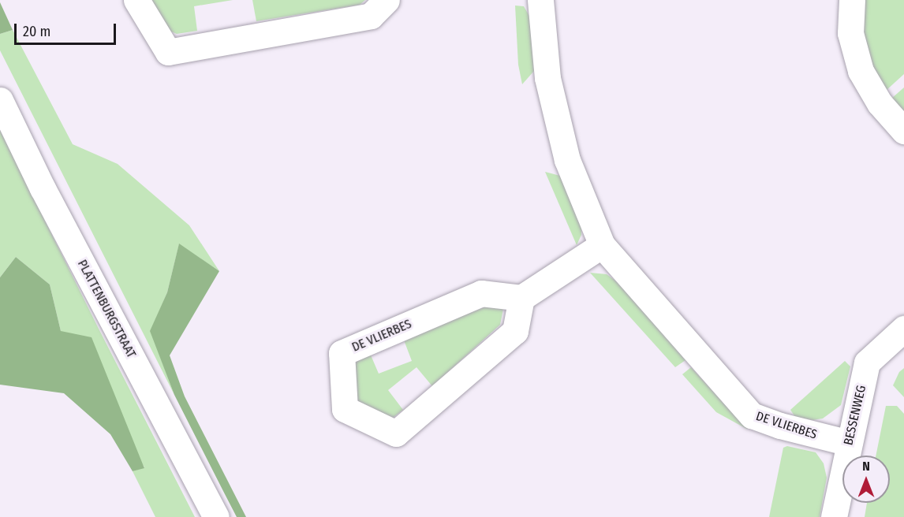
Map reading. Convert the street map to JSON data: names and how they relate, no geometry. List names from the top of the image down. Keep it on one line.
{"streets":{"street":["PLATTENBURGSTRAAT","DE VLIERBES","BESSENWEG"]},"crossings":[["DE VLIERBES","BESSENWEG"]],"scale_bar":"20 m","north":"top"}
